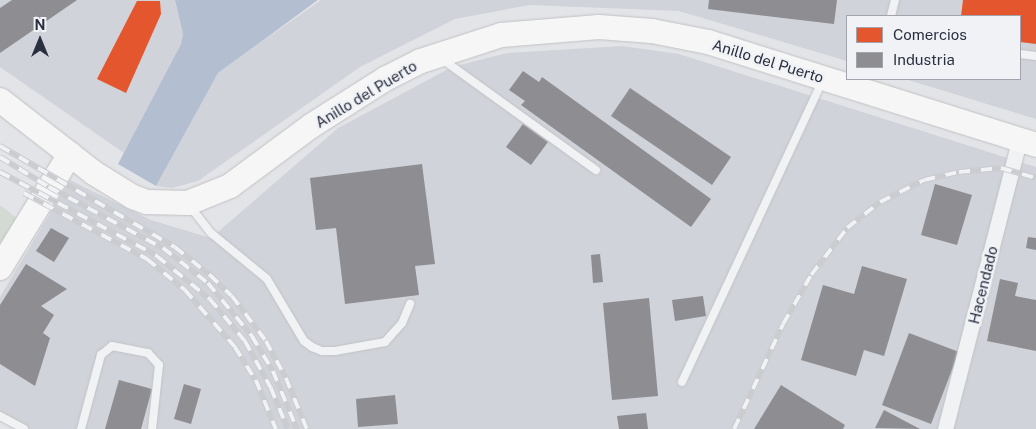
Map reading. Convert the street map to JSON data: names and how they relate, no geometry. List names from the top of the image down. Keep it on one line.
{"streets":{"main road":["Anillo del Puerto"],"street":["Hacendado"]},"crossings":[["Anillo del Puerto","Hacendado"]],"legend":["Comercios","Industria"],"north":"top"}
